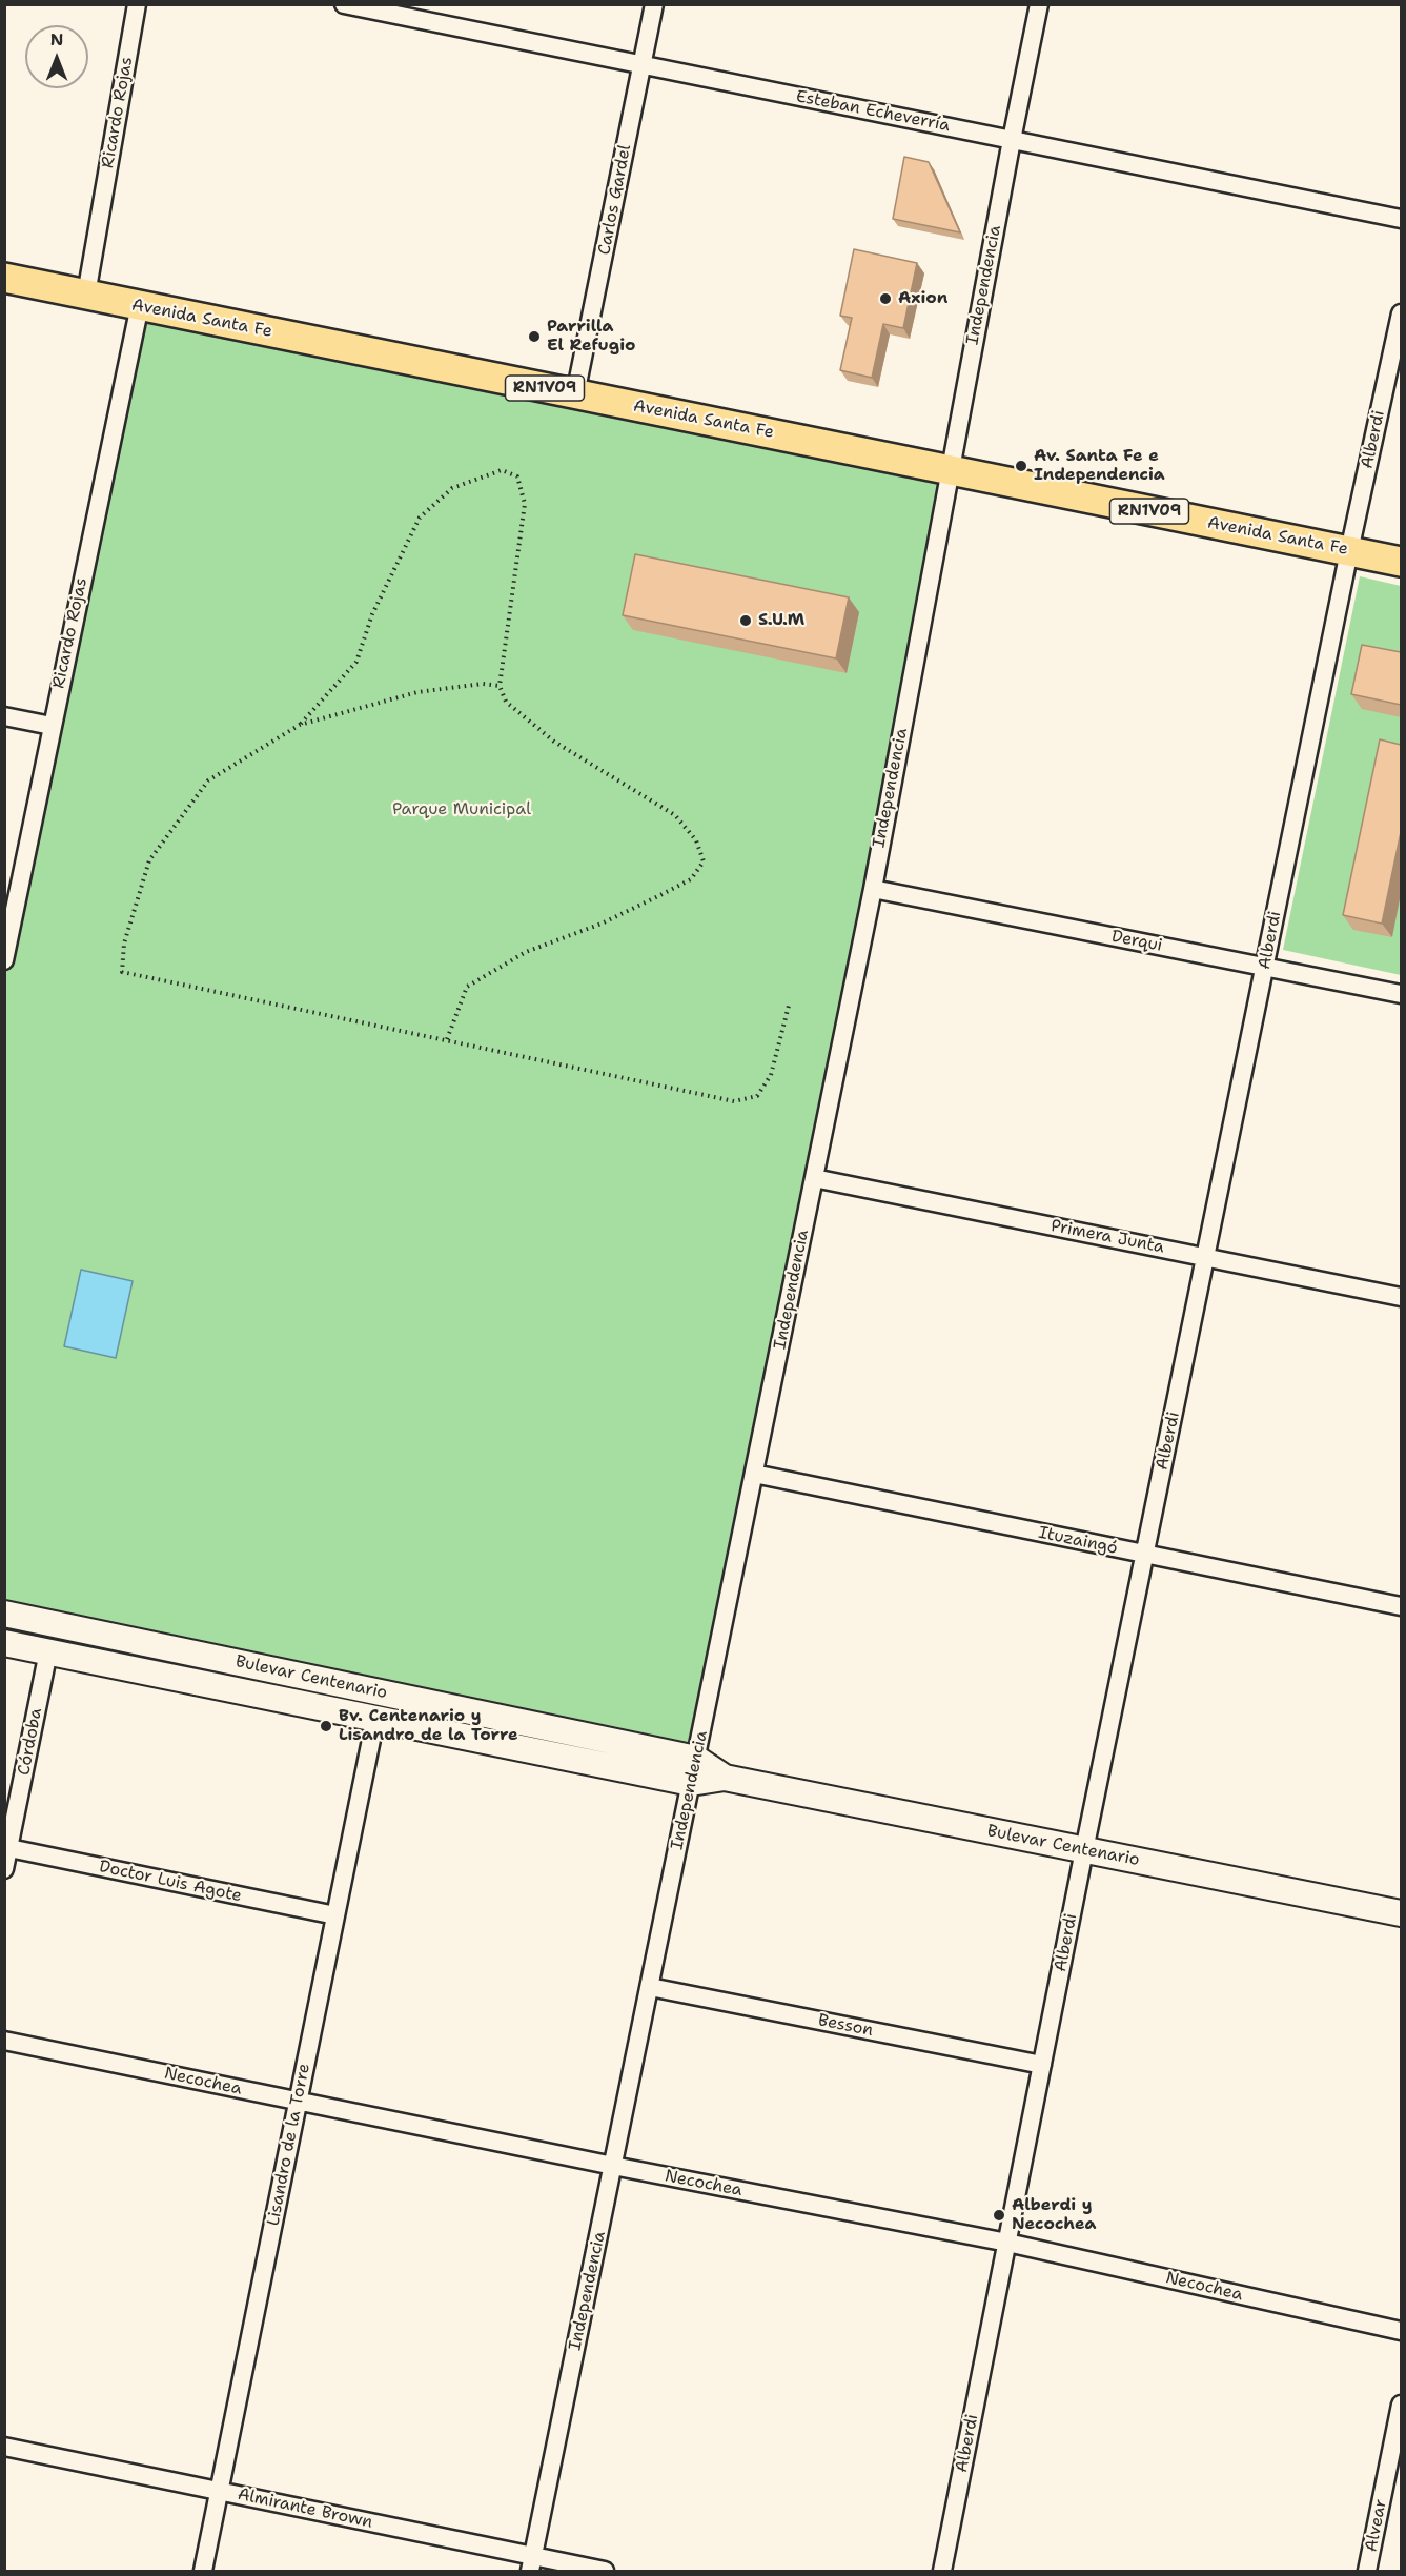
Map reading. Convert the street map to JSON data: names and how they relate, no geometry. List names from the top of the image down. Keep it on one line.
{"streets":{"main road":["Avenida Santa Fe","RN1V09","Bulevar Centenario"],"street":["Esteban Echeverría","Ricardo Rojas","Carlos Gardel","Independencia","Alberdi","Derqui","Primera Junta","Ituzaingó","Córdoba","Doctor Luis Agote","Besson","Necochea","Lisandro de la Torre","Almirante Brown","Alvear"]},"crossings":[["Esteban Echeverría","Carlos Gardel"],["Esteban Echeverría","Independencia"],["Ricardo Rojas","Avenida Santa Fe"],["Carlos Gardel","Avenida Santa Fe"],["Independencia","Avenida Santa Fe"],["Independencia","Derqui"],["Independencia","Primera Junta"],["Independencia","Ituzaingó"],["Independencia","Bulevar Centenario"],["Independencia","Besson"],["Independencia","Necochea"],["Independencia","Almirante Brown"],["Avenida Santa Fe","Alberdi"],["Alberdi","Derqui"],["Alberdi","Primera Junta"],["Alberdi","Ituzaingó"],["Alberdi","Bulevar Centenario"],["Alberdi","Besson"],["Alberdi","Necochea"],["Bulevar Centenario","Córdoba"],["Bulevar Centenario","Lisandro de la Torre"],["Córdoba","Doctor Luis Agote"],["Doctor Luis Agote","Lisandro de la Torre"],["Necochea","Lisandro de la Torre"],["Lisandro de la Torre","Almirante Brown"]],"parks":["Parque Municipal"],"places":["Axion","Parrilla El Refugio","Av. Santa Fe e Independencia","S.U.M","Bv. Centenario y Lisandro de la Torre","Alberdi y Necochea"],"north":"top"}
